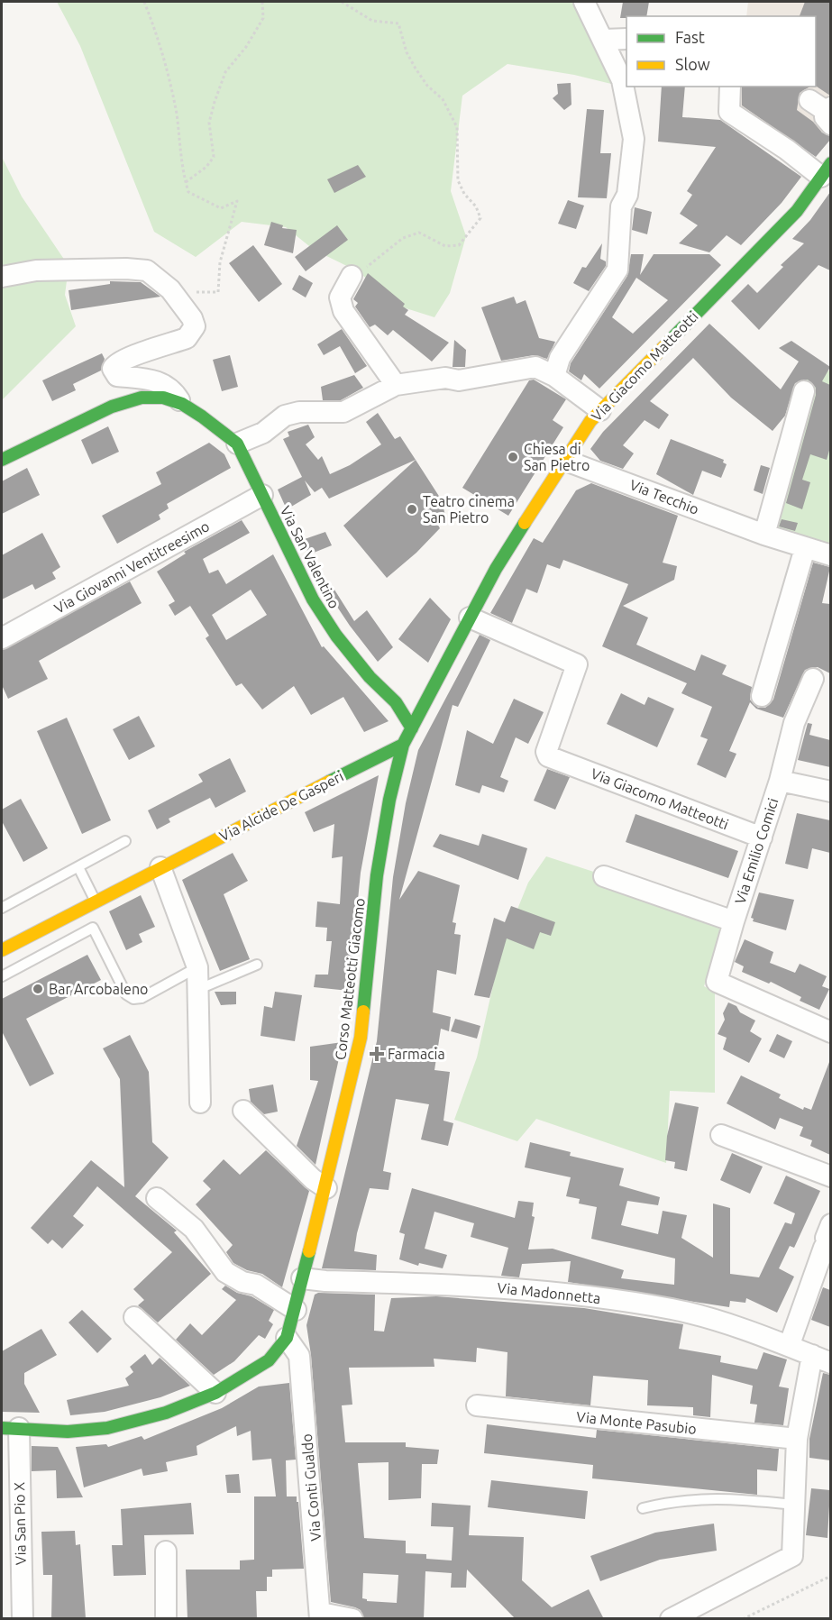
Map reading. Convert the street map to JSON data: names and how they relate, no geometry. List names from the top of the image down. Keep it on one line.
{"streets":{"street":["Via Giacomo Matteotti","Via Tecchio","Via San Valentino","Via Giovanni Ventitreesimo","Via Alcide De Gasperi","Via Emilio Comici","Corso Matteotti Giacomo","Via Madonnetta","Via Monte Pasubio","Via Conti Gualdo","Via San Pio X"]},"crossings":[["Via Giacomo Matteotti","Via Tecchio"],["Via Giacomo Matteotti","Via San Valentino"],["Via Giacomo Matteotti","Via Alcide De Gasperi"],["Via Giacomo Matteotti","Via Emilio Comici"],["Via Giacomo Matteotti","Corso Matteotti Giacomo"],["Via San Valentino","Via Giovanni Ventitreesimo"],["Via Alcide De Gasperi","Corso Matteotti Giacomo"],["Corso Matteotti Giacomo","Via Madonnetta"],["Corso Matteotti Giacomo","Via Conti Gualdo"]],"places":{"other":["Chiesa di San Pietro","Teatro cinema San Pietro","Bar Arcobaleno"],"health":["Farmacia"]},"legend":["Fast","Slow"]}
